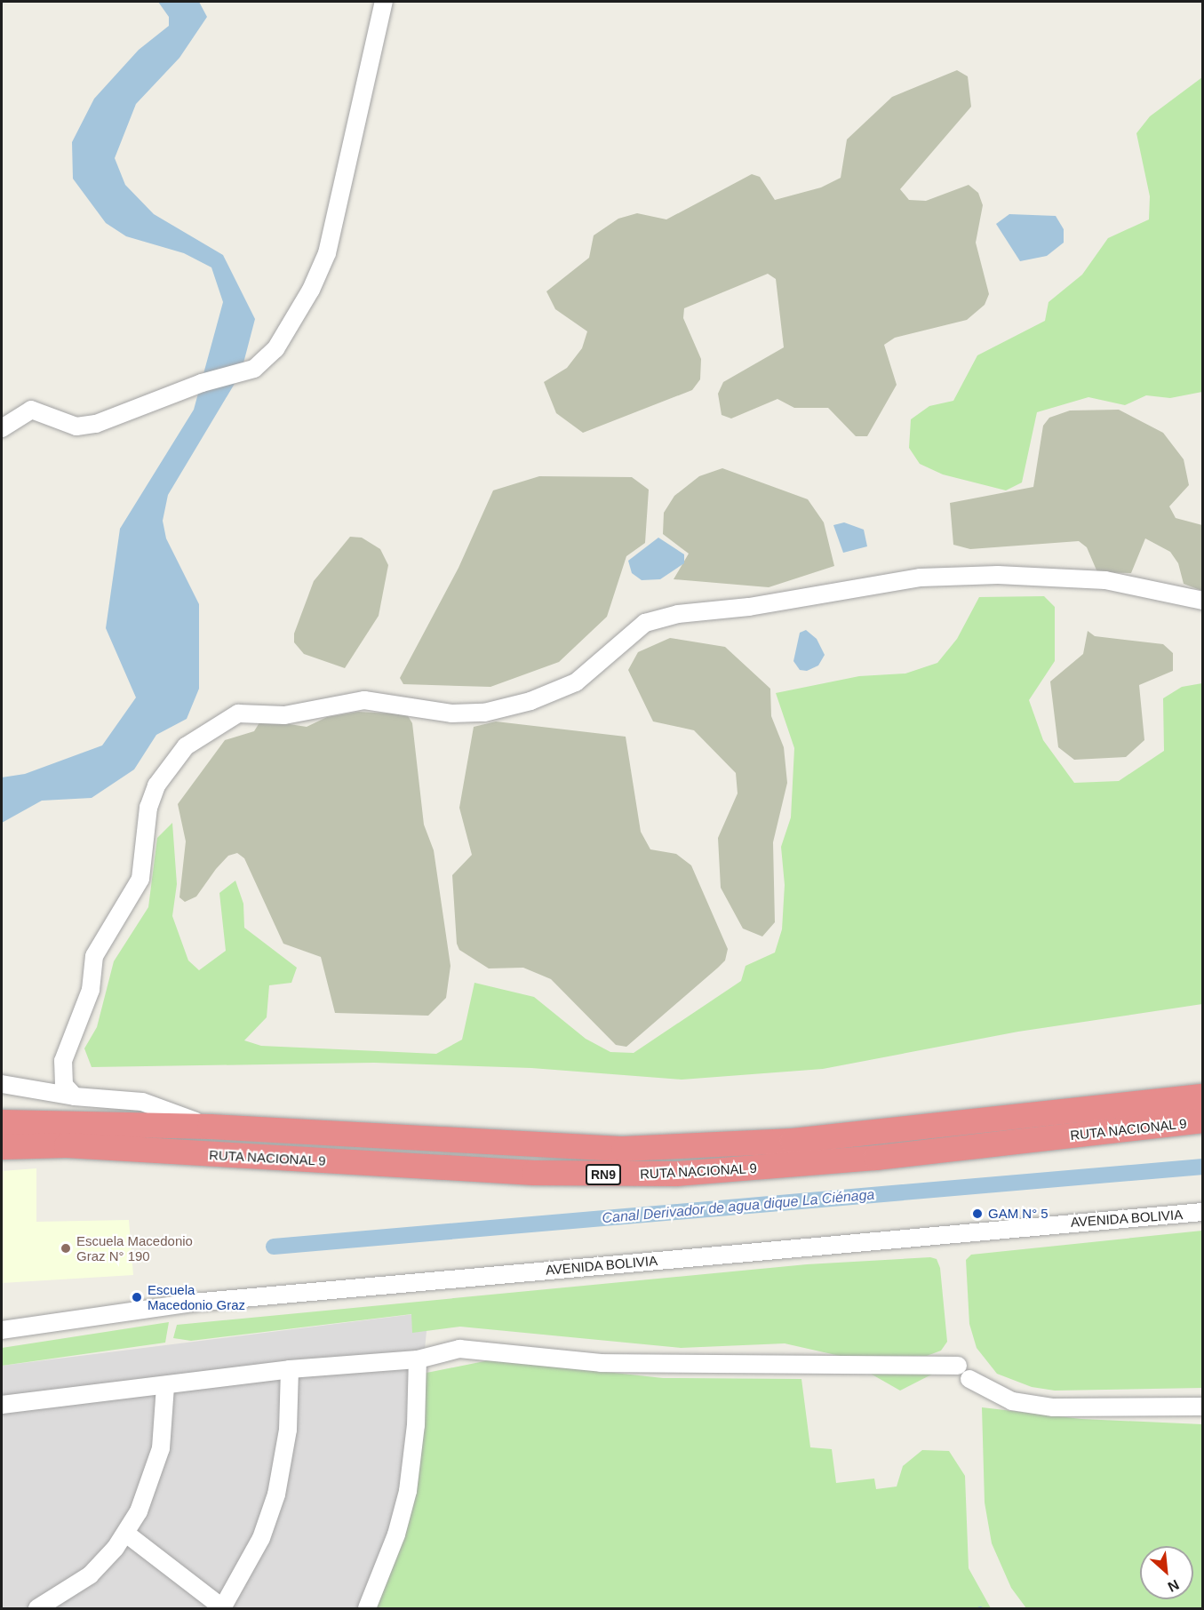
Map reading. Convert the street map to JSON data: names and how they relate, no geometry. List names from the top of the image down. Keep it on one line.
{"streets":{"highway":["RUTA NACIONAL 9","RN9"],"street":["AVENIDA BOLIVIA"]},"water":["Canal Derivador de agua dique La Ciénaga"],"places":["GAM N° 5","Escuela Macedonio Graz N° 190","Escuela Macedonio Graz"],"north":"bottom right"}
